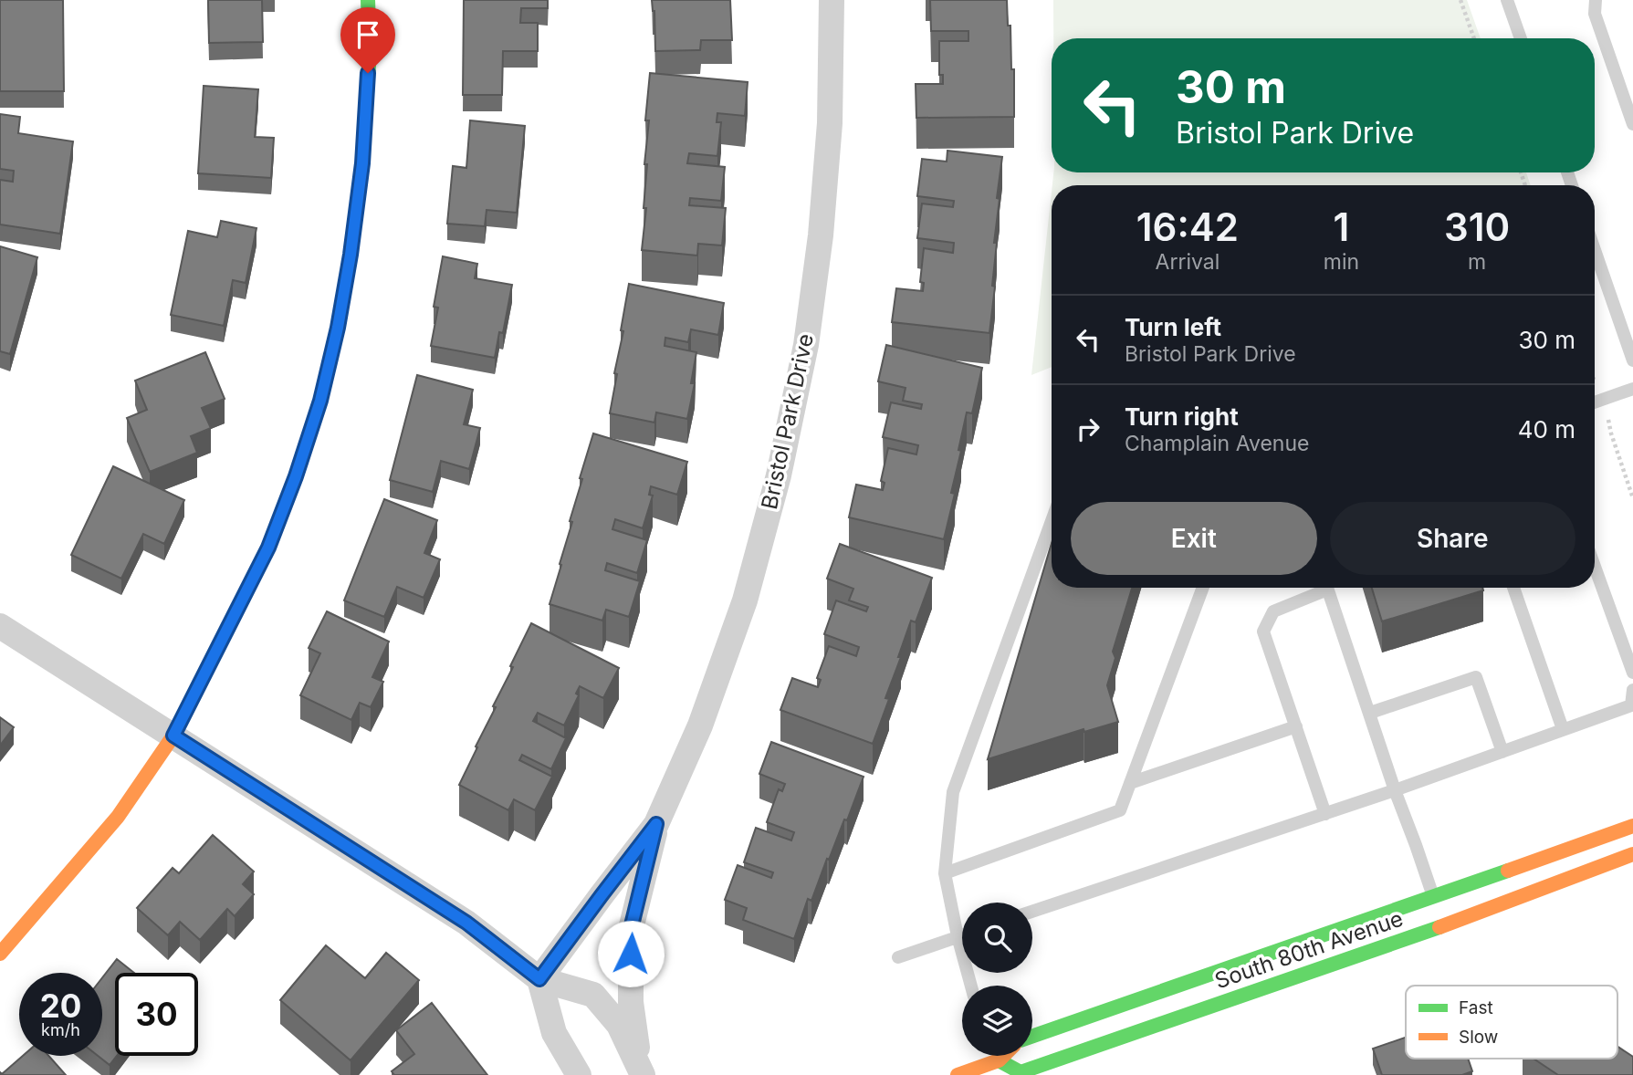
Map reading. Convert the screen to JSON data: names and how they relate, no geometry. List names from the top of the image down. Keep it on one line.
{"streets":{"street":["Bristol Park Drive","South 80th Avenue"]},"legend":["Fast","Slow"],"page":{"turn":["30 m","Bristol Park Drive"],"eta":["16:42","Arrival","1","min","310","m"],"list":[{"name":"Turn left","note":"Bristol Park Drive","value":"30 m"},{"name":"Turn right","note":"Champlain Avenue","value":"40 m"}],"buttons":["Exit","Share"],"speed":"20 km/h","limit":"30"}}
